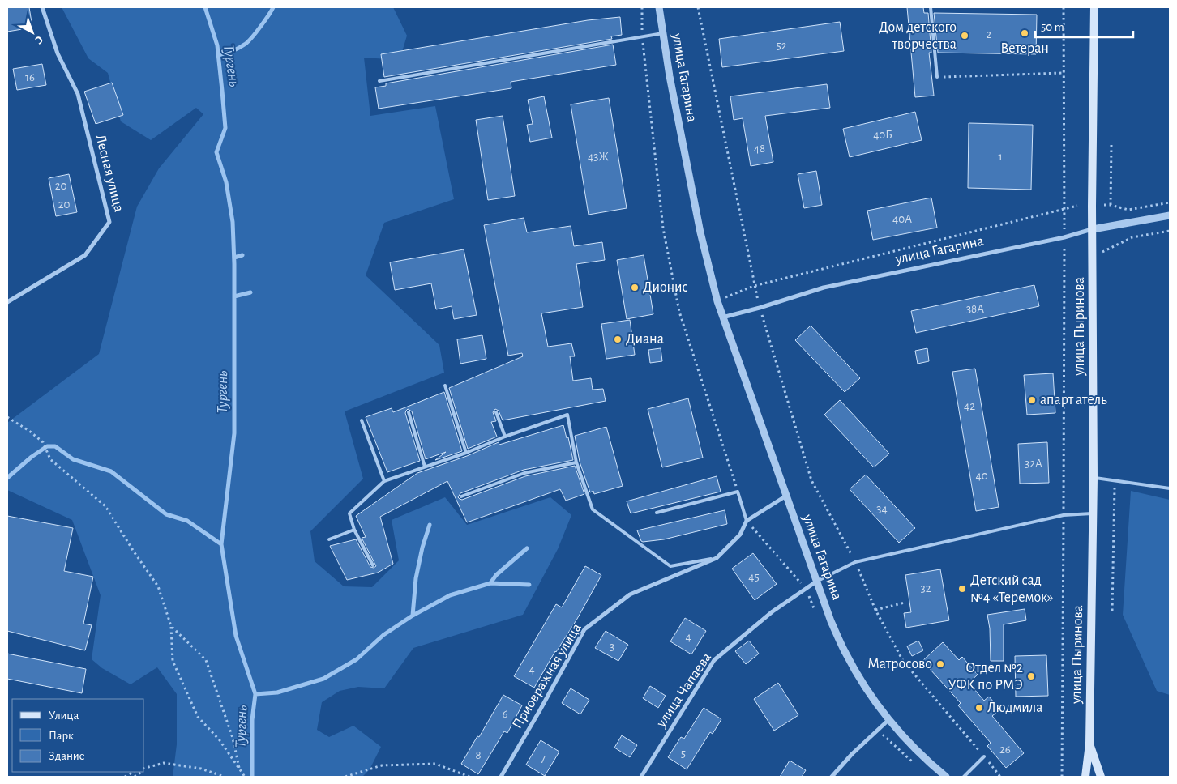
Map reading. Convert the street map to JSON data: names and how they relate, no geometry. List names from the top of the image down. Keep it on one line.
{"streets":{"main road":["улица Пыринова"],"street":["улица Гагарина","Лесная улица","Приовражная улица","улица Чапаева"]},"crossings":[["улица Гагарина","улица Пыринова"],["улица Гагарина","Приовражная улица"],["улица Гагарина","улица Чапаева"]],"water":["Тургень"],"places":["Ветеран","Дом детского творчества","Дионис","Диана","апарт атель","Детский сад №4 «Теремок»","Матросово","Отдел №2 УФК по РМЭ","Людмила"],"house_numbers":["2","52","16","40Б","48","43Ж","1","20","20","40А","38А","42","32А","40","34","45","32","4","3","4","6","26","5","8","7"],"legend":["Улица","Парк","Здание"],"scale_bar":"50 m","north":"bottom right"}
